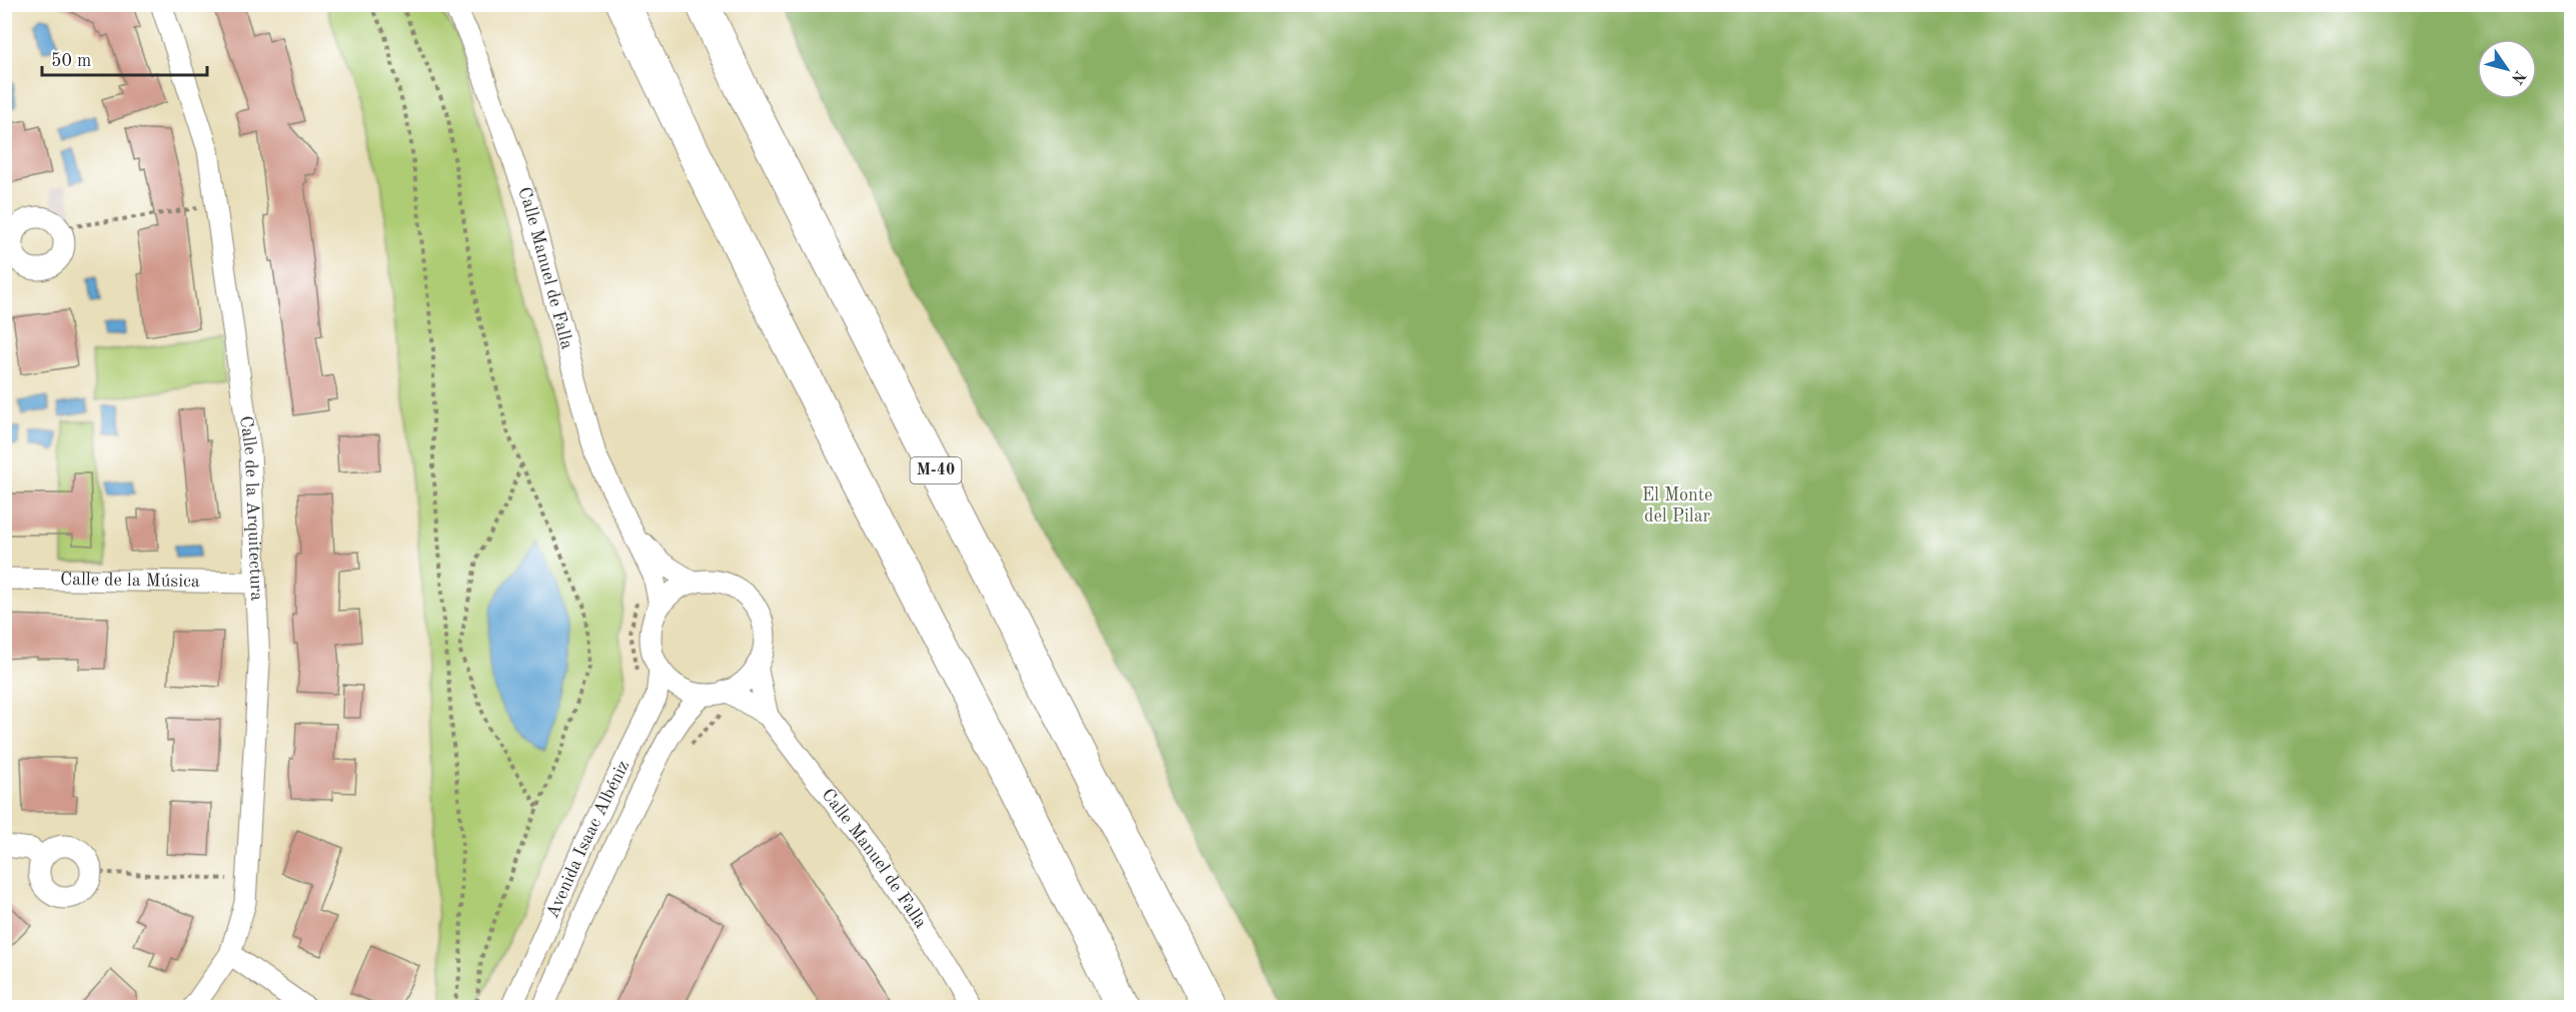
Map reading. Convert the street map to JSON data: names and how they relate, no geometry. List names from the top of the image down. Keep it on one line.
{"streets":{"highway":["M-40"],"street":["Calle Manuel de Falla","Calle de la Arquitectura","Calle de la Música","Avenida Isaac Albéniz"]},"crossings":[["Calle Manuel de Falla","Avenida Isaac Albéniz"],["Calle de la Arquitectura","Calle de la Música"]],"parks":["El Monte del Pilar"],"scale_bar":"50 m","north":"bottom right"}
